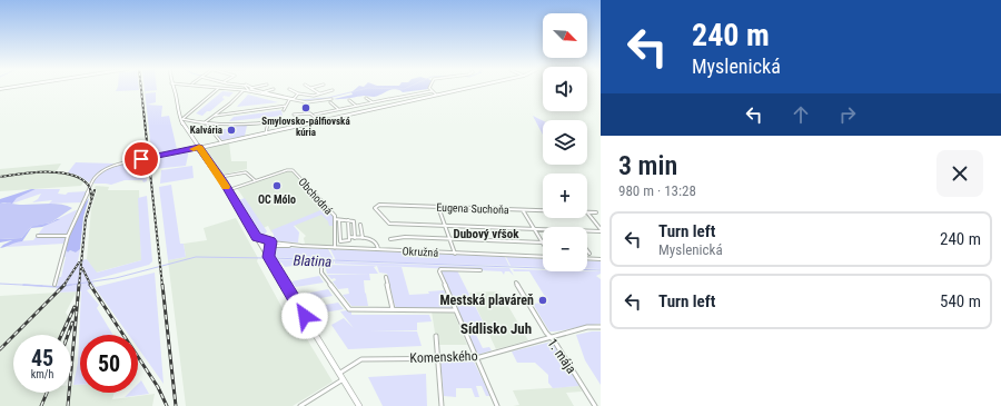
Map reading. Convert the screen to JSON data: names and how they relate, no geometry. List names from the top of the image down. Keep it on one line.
{"streets":{"street":["Obchodná","Eugena Suchoňa","Okružná","1. mája","Komenského"]},"crossings":[["Obchodná","Okružná"],["1. mája","Komenského"]],"districts":["Dubový vŕšok","Sídlisko Juh"],"water":["Blatina"],"places":["Smylovsko-pálfiovská kúria","Kalvária","OC Mólo","Mestská plaváreň"],"north":"bottom right","page":{"turn":["240 m","Myslenická"],"map_buttons":["+","−"],"heading":["3 min","980 m · 13:28"],"list":[{"name":"Turn left","note":"Myslenická","value":"240 m"},{"name":"Turn left","value":"540 m"}],"speed":"45 km/h","limit":"50"}}
